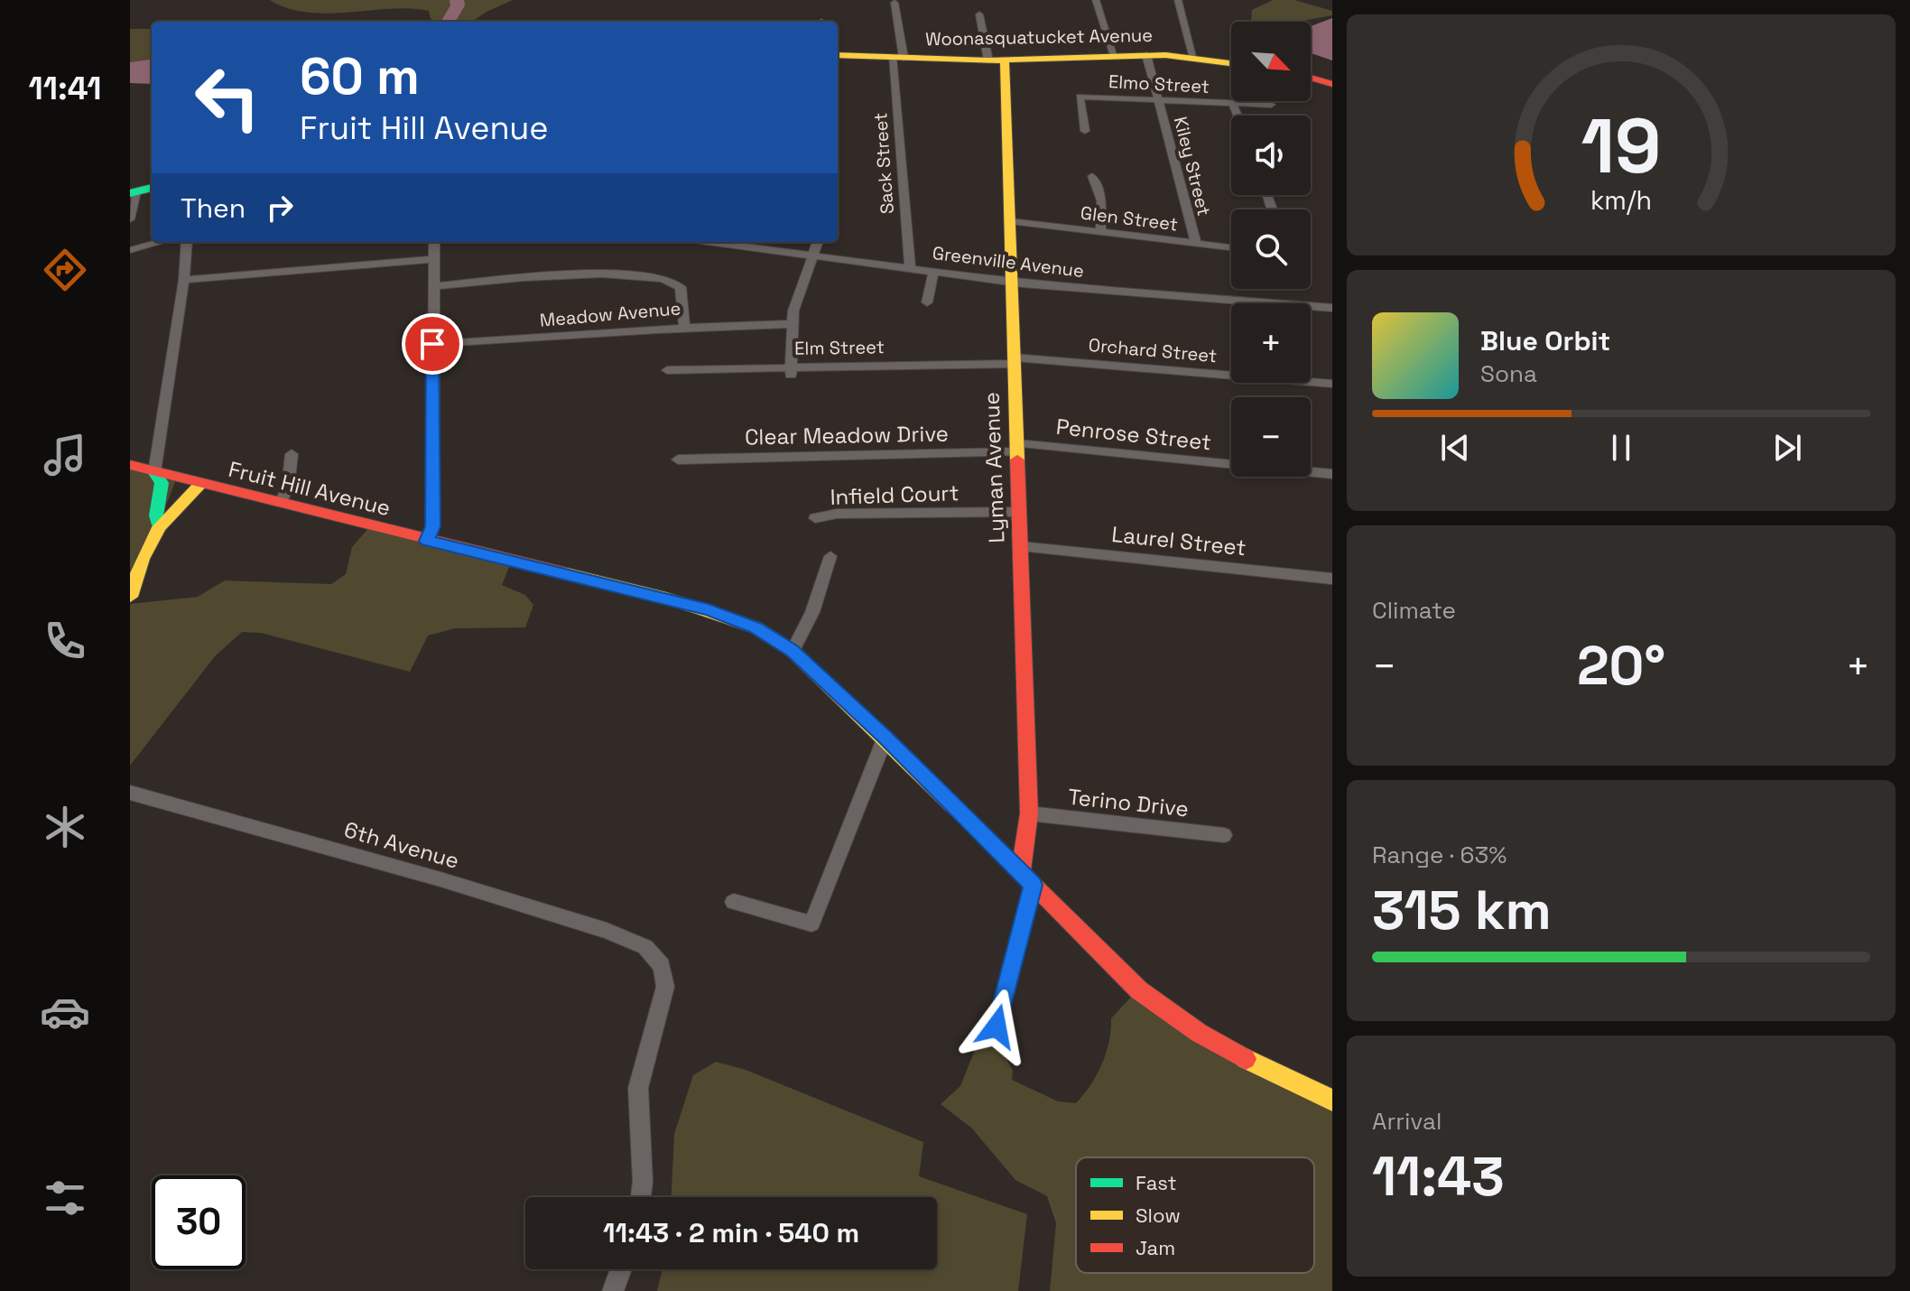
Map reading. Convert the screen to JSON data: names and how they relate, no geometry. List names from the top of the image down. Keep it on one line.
{"streets":{"street":["Woonasquatucket Avenue","Elmo Street","Sack Street","Kiley Street","Glen Street","Greenville Avenue","Meadow Avenue","Elm Street","Orchard Street","Penrose Street","Clear Meadow Drive","Lyman Avenue","Fruit Hill Avenue","Infield Court","Laurel Street","Terino Drive","6th Avenue"]},"crossings":[["Woonasquatucket Avenue","Sack Street"],["Woonasquatucket Avenue","Kiley Street"],["Woonasquatucket Avenue","Lyman Avenue"],["Elmo Street","Kiley Street"],["Sack Street","Greenville Avenue"],["Kiley Street","Glen Street"],["Glen Street","Lyman Avenue"],["Greenville Avenue","Lyman Avenue"],["Elm Street","Orchard Street"],["Elm Street","Lyman Avenue"],["Orchard Street","Lyman Avenue"],["Penrose Street","Clear Meadow Drive"],["Penrose Street","Lyman Avenue"],["Clear Meadow Drive","Lyman Avenue"],["Lyman Avenue","Fruit Hill Avenue"],["Lyman Avenue","Infield Court"],["Lyman Avenue","Laurel Street"],["Lyman Avenue","Terino Drive"]],"legend":["Fast","Slow","Jam"],"north":"bottom right","page":{"tabs":"11:41","map_buttons":["+","−"],"turn":["60 m","Fruit Hill Avenue"],"then":"Then","song":["Blue Orbit","Sona"],"tile":["Climate",["Range · 63%","315 km"],["Arrival","11:43"]],"heat":["−","20°","+"],"limit":"30","trip":"11:43 · 2 min · 540 m","gauge":["19","km/h"]}}
